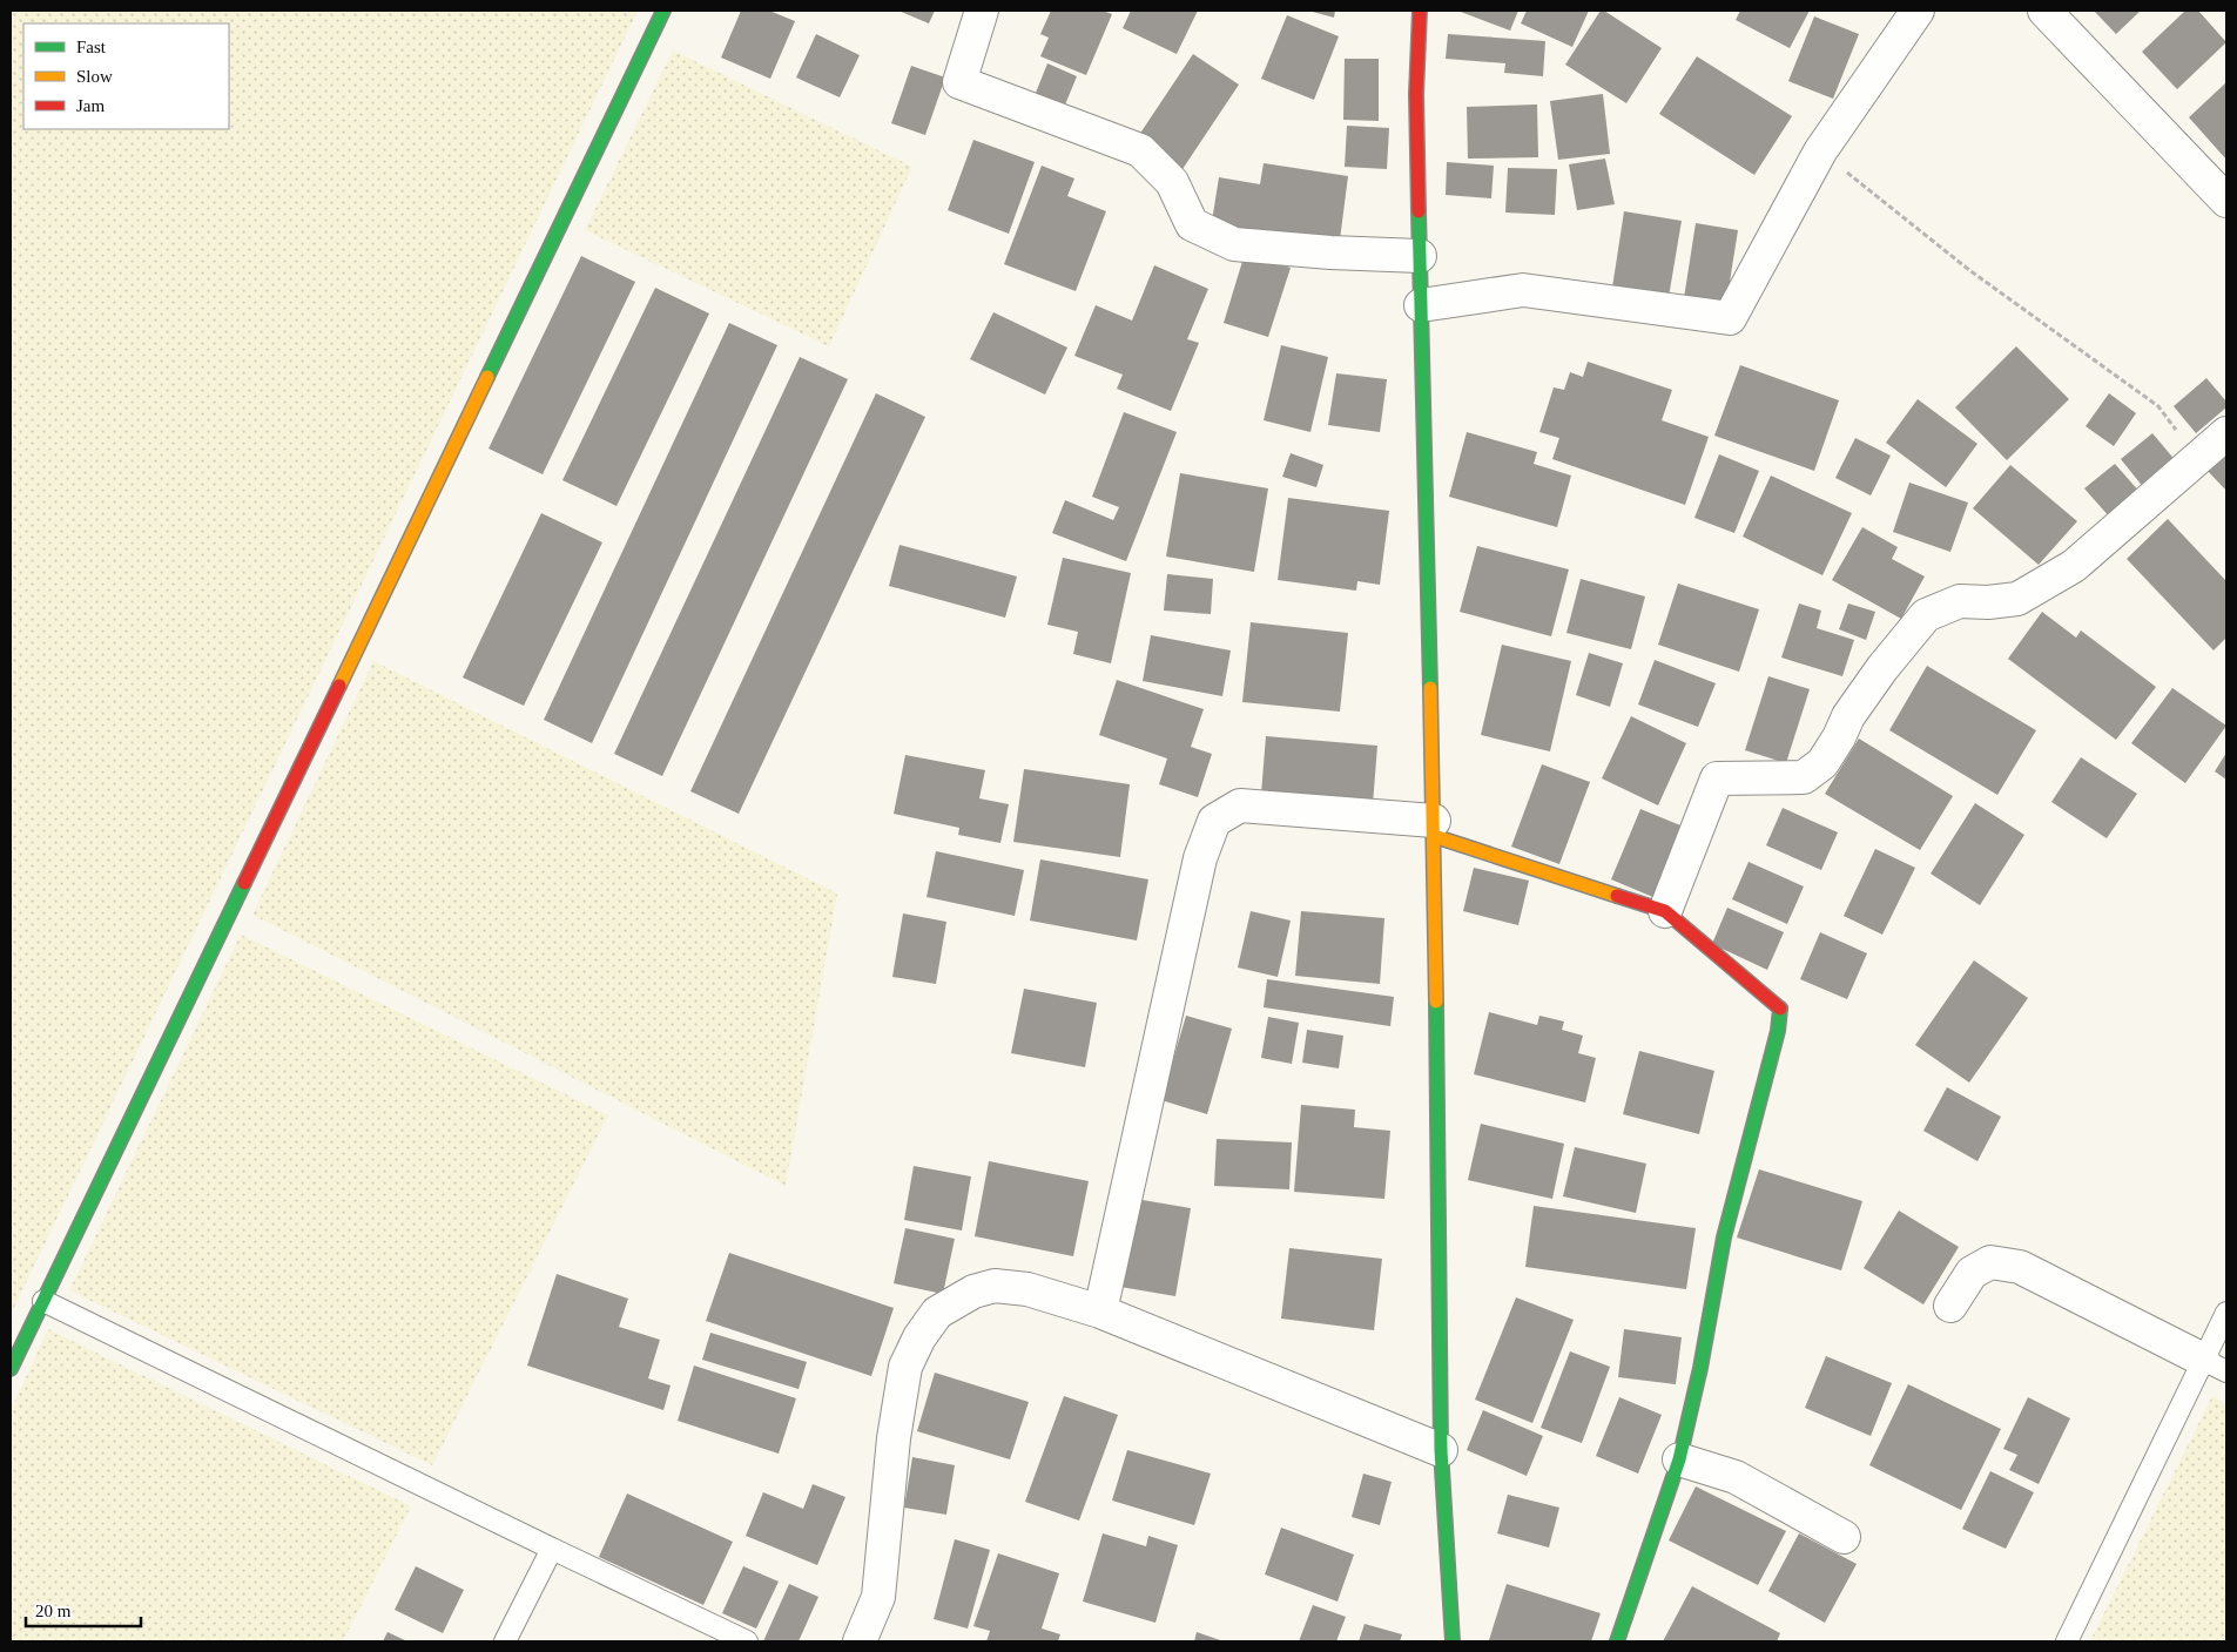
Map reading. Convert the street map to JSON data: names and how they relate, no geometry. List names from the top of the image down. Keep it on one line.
{"legend":["Fast","Slow","Jam"],"scale_bar":"20 m"}
